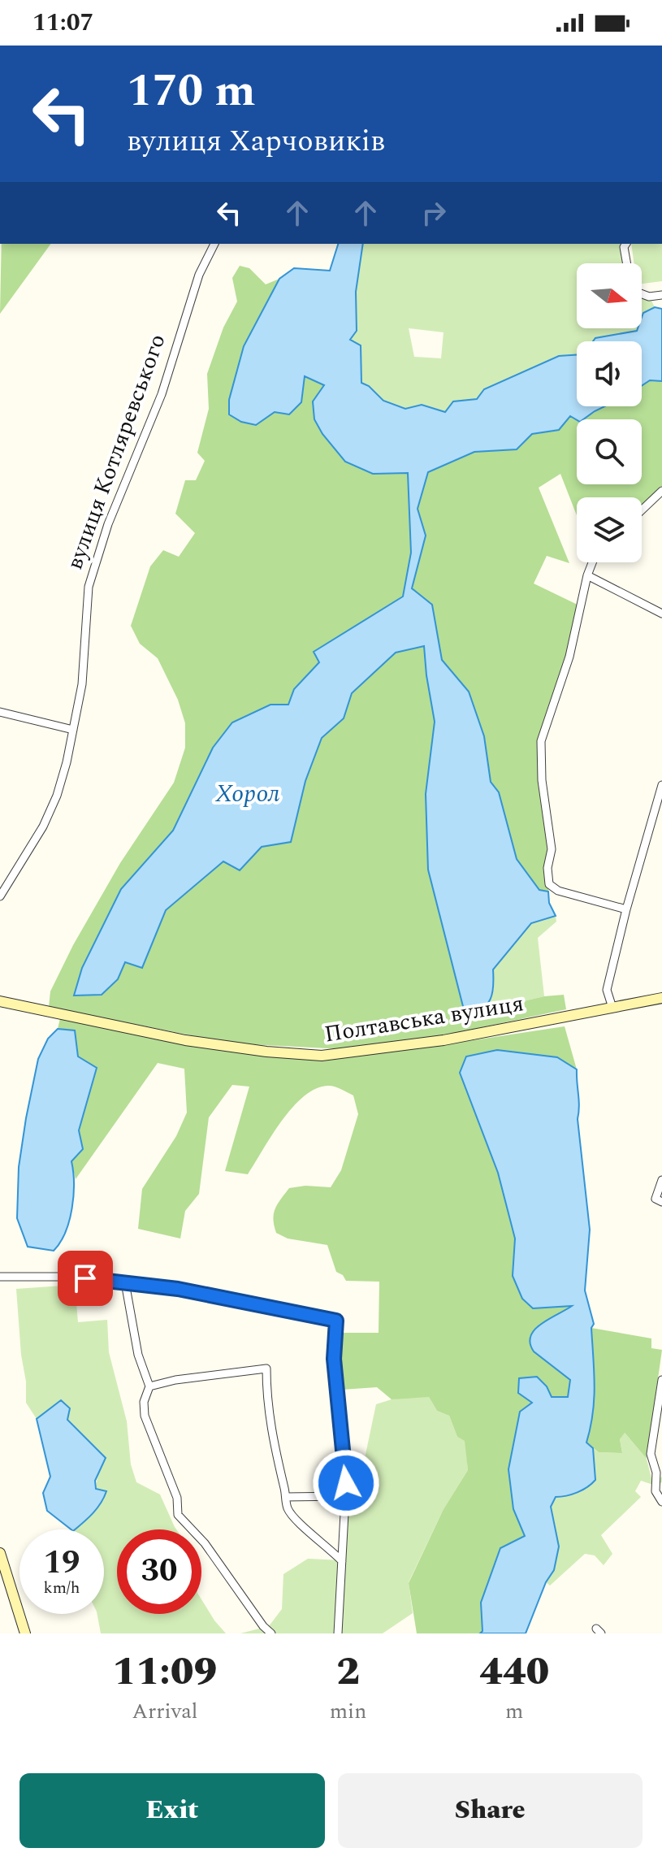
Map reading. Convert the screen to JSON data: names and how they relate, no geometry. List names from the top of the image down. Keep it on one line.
{"streets":{"street":["вулиця Котляревського","Полтавська вулиця"]},"water":["Хорол"],"north":"right","page":{"status":"11:07","turn":["170 m","вулиця Харчовиків"],"speed":"19 km/h","limit":"30","eta":["11:09","Arrival","2","min","440","m"],"buttons":["Exit","Share"]}}
